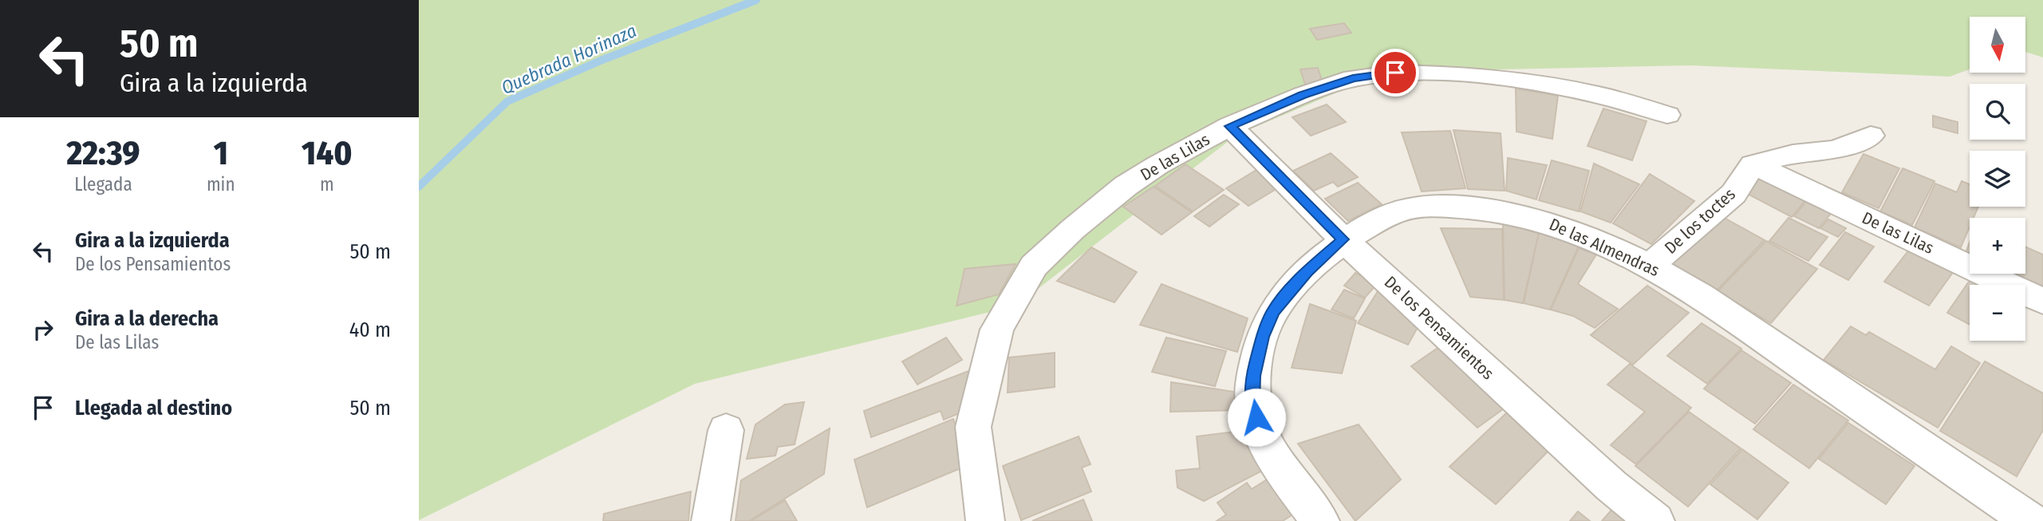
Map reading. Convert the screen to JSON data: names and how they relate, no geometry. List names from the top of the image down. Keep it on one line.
{"streets":{"street":["De las Lilas","De los toctes","De las Almendras","De los Pensamientos"]},"crossings":[["De las Lilas","De los toctes"],["De las Lilas","De los Pensamientos"],["De los toctes","De las Almendras"],["De las Almendras","De los Pensamientos"]],"water":["Quebrada Horinaza"],"north":"bottom","page":{"turn":["50 m","Gira a la izquierda"],"map_buttons":["+","−"],"eta":["22:39","Llegada","1","min","140","m"],"list":[{"name":"Gira a la izquierda","note":"De los Pensamientos","value":"50 m"},{"name":"Gira a la derecha","note":"De las Lilas","value":"40 m"},{"name":"Llegada al destino","value":"50 m"}]}}
